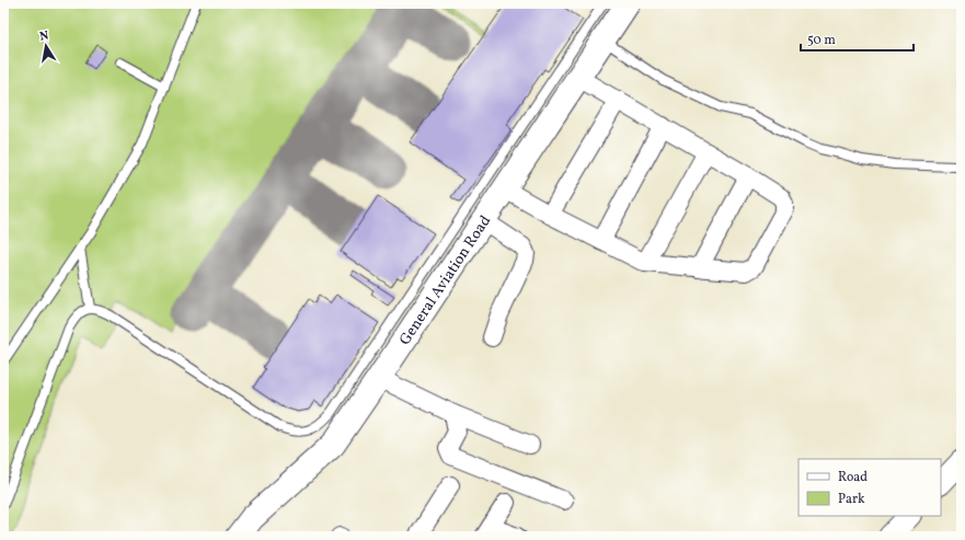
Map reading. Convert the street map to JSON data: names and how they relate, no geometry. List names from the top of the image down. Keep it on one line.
{"streets":{"main road":["General Aviation Road"]},"legend":["Road","Park"],"scale_bar":"50 m","north":"top"}
